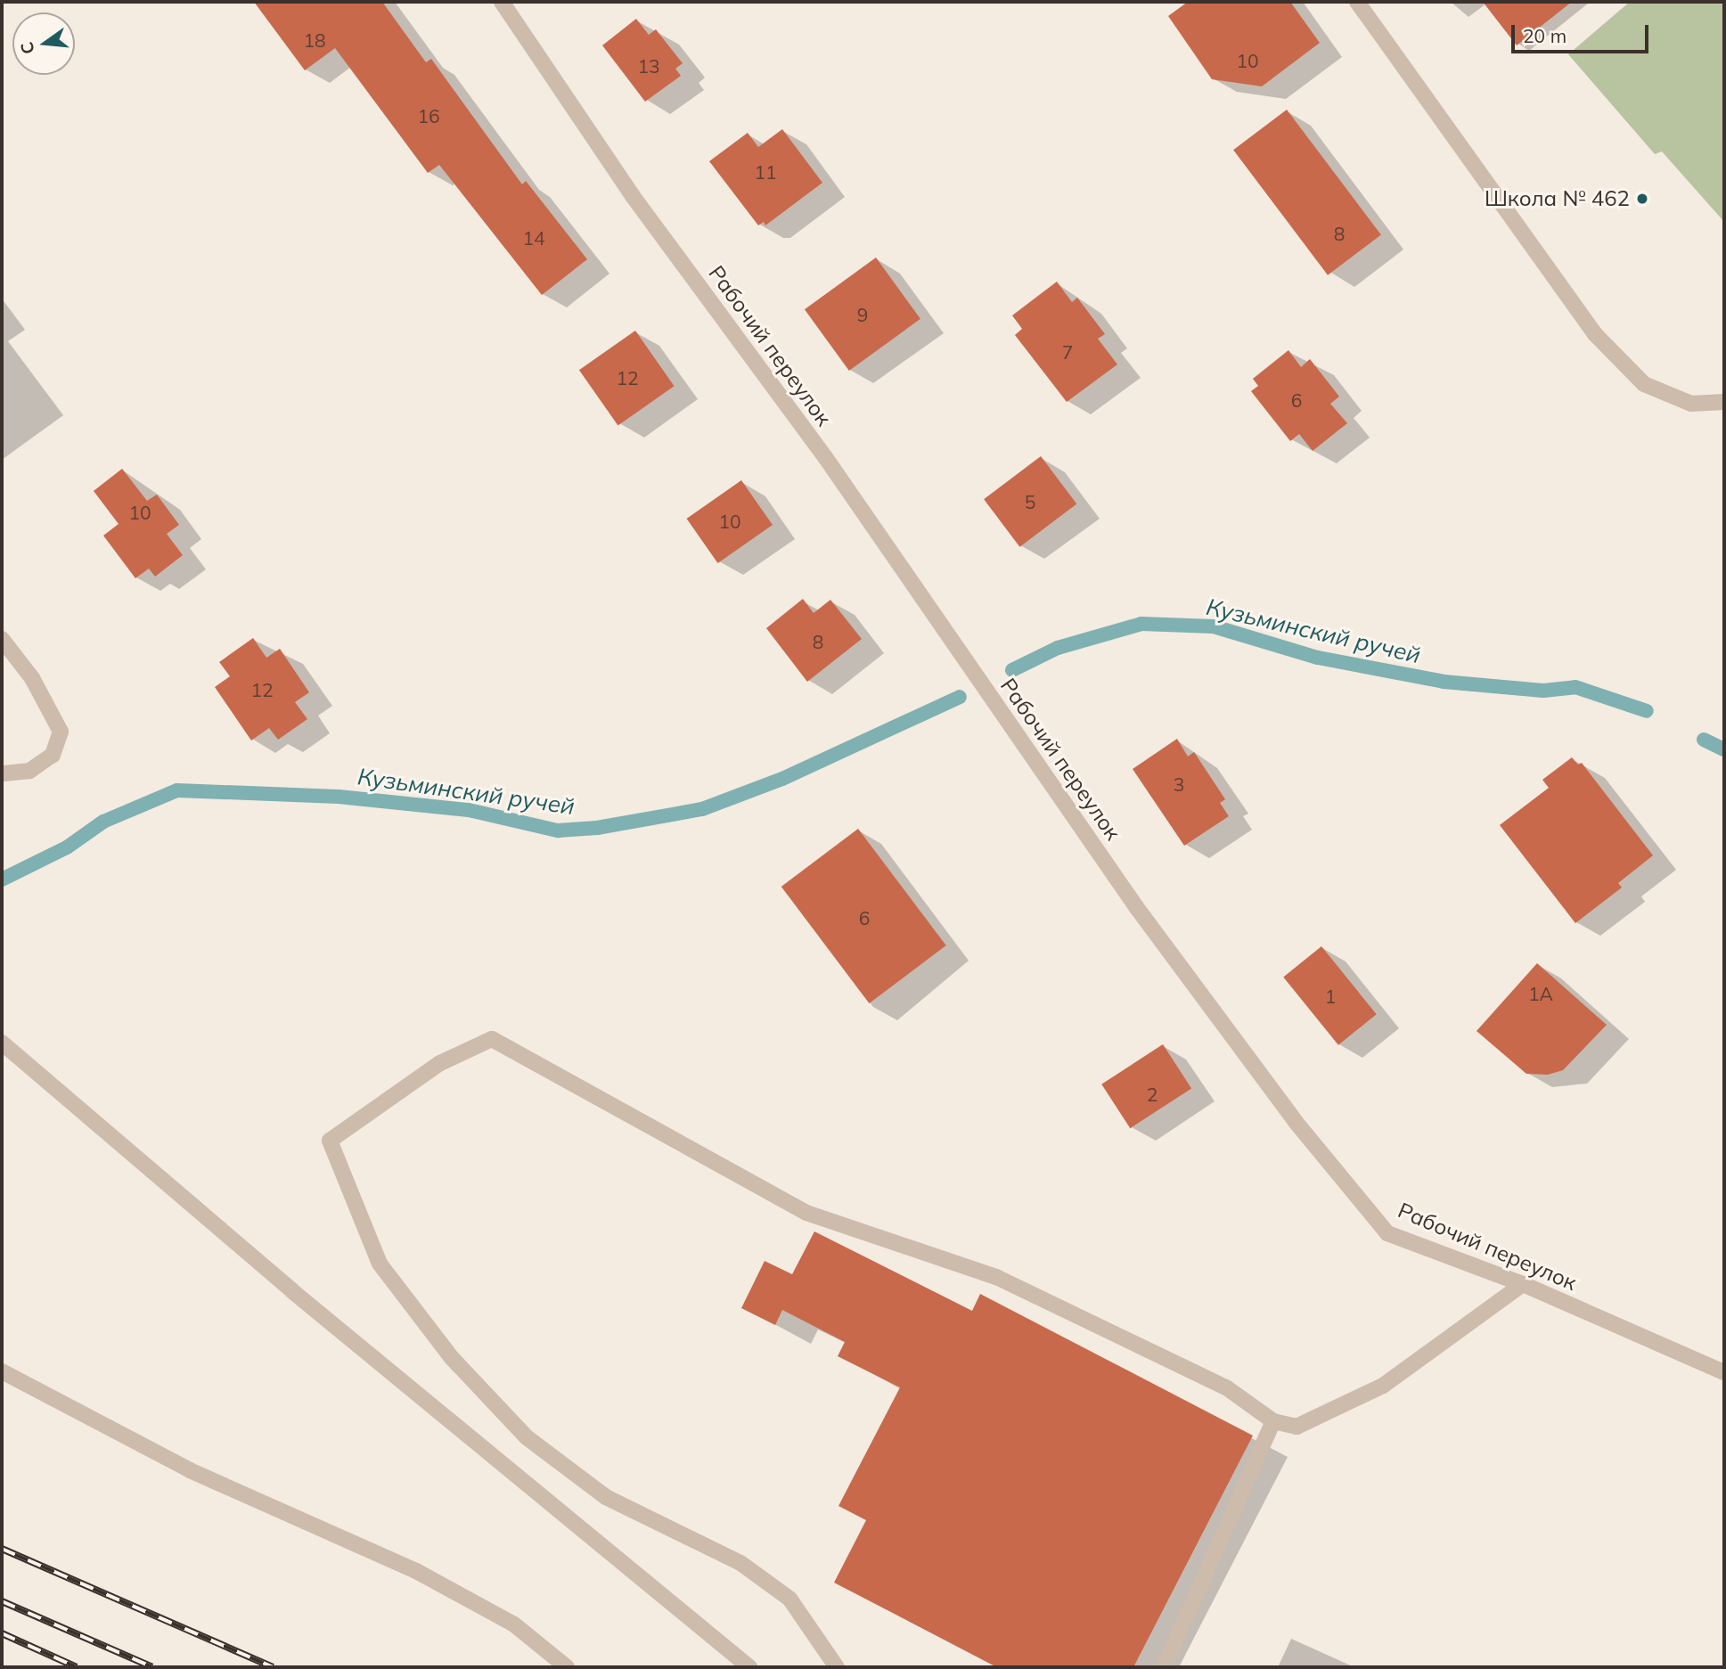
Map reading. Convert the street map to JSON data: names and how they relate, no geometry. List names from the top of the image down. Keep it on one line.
{"streets":{"street":["Рабочий переулок"]},"water":["Кузьминский ручей"],"places":["Школа № 462"],"house_numbers":["18","10","13","16","11","8","14","9","7","12","6","5","10","10","8","12","3","6","1А","1","2"],"scale_bar":"20 m","north":"left"}
